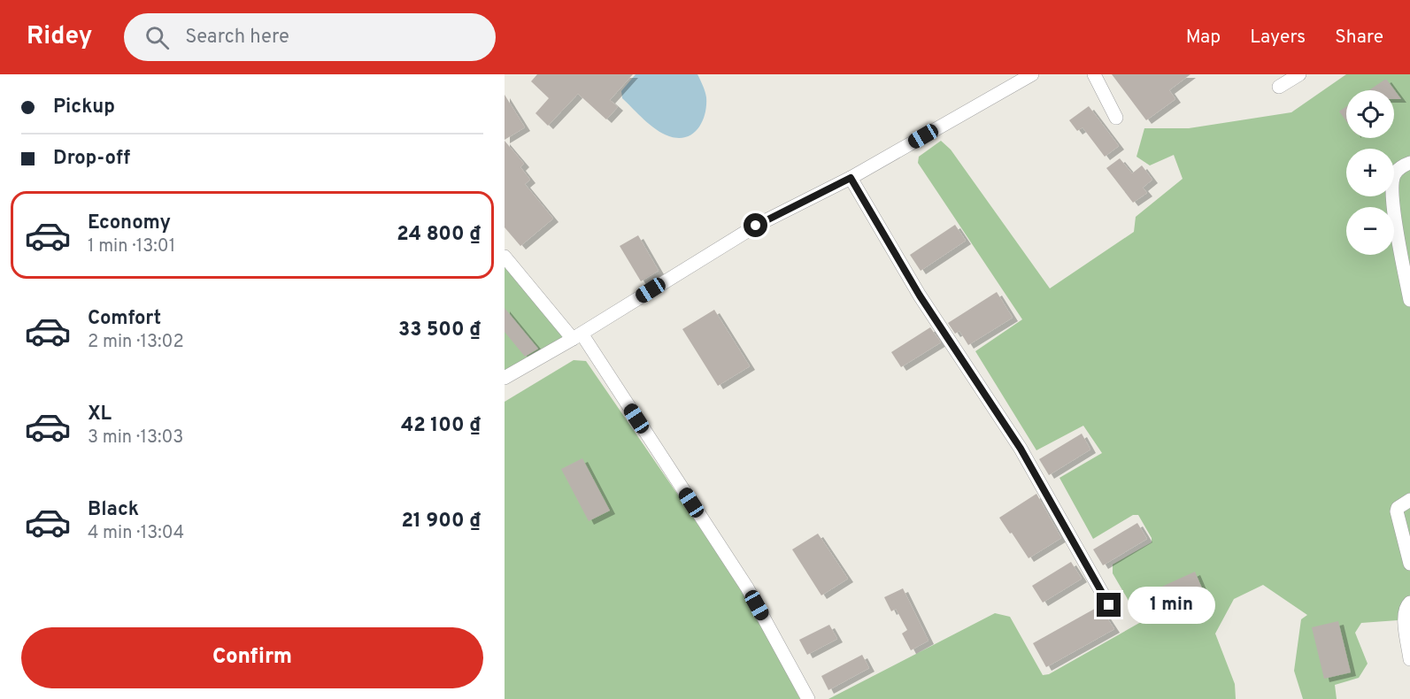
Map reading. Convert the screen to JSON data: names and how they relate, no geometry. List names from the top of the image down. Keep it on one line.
{"page":{"header":"Ridey","search":"Search here","nav":["Map","Layers","Share"],"banner":["Pickup","Drop-off"],"map_buttons":["+","−"],"list":[{"name":"Economy","note":"1 min · 13:01","value":"24 800 ₫"},{"name":"Comfort","note":"2 min · 13:02","value":"33 500 ₫"},{"name":"XL","note":"3 min · 13:03","value":"42 100 ₫"},{"name":"Black","note":"4 min · 13:04","value":"21 900 ₫"}],"bubble":"1 min","buttons":"Confirm"}}
